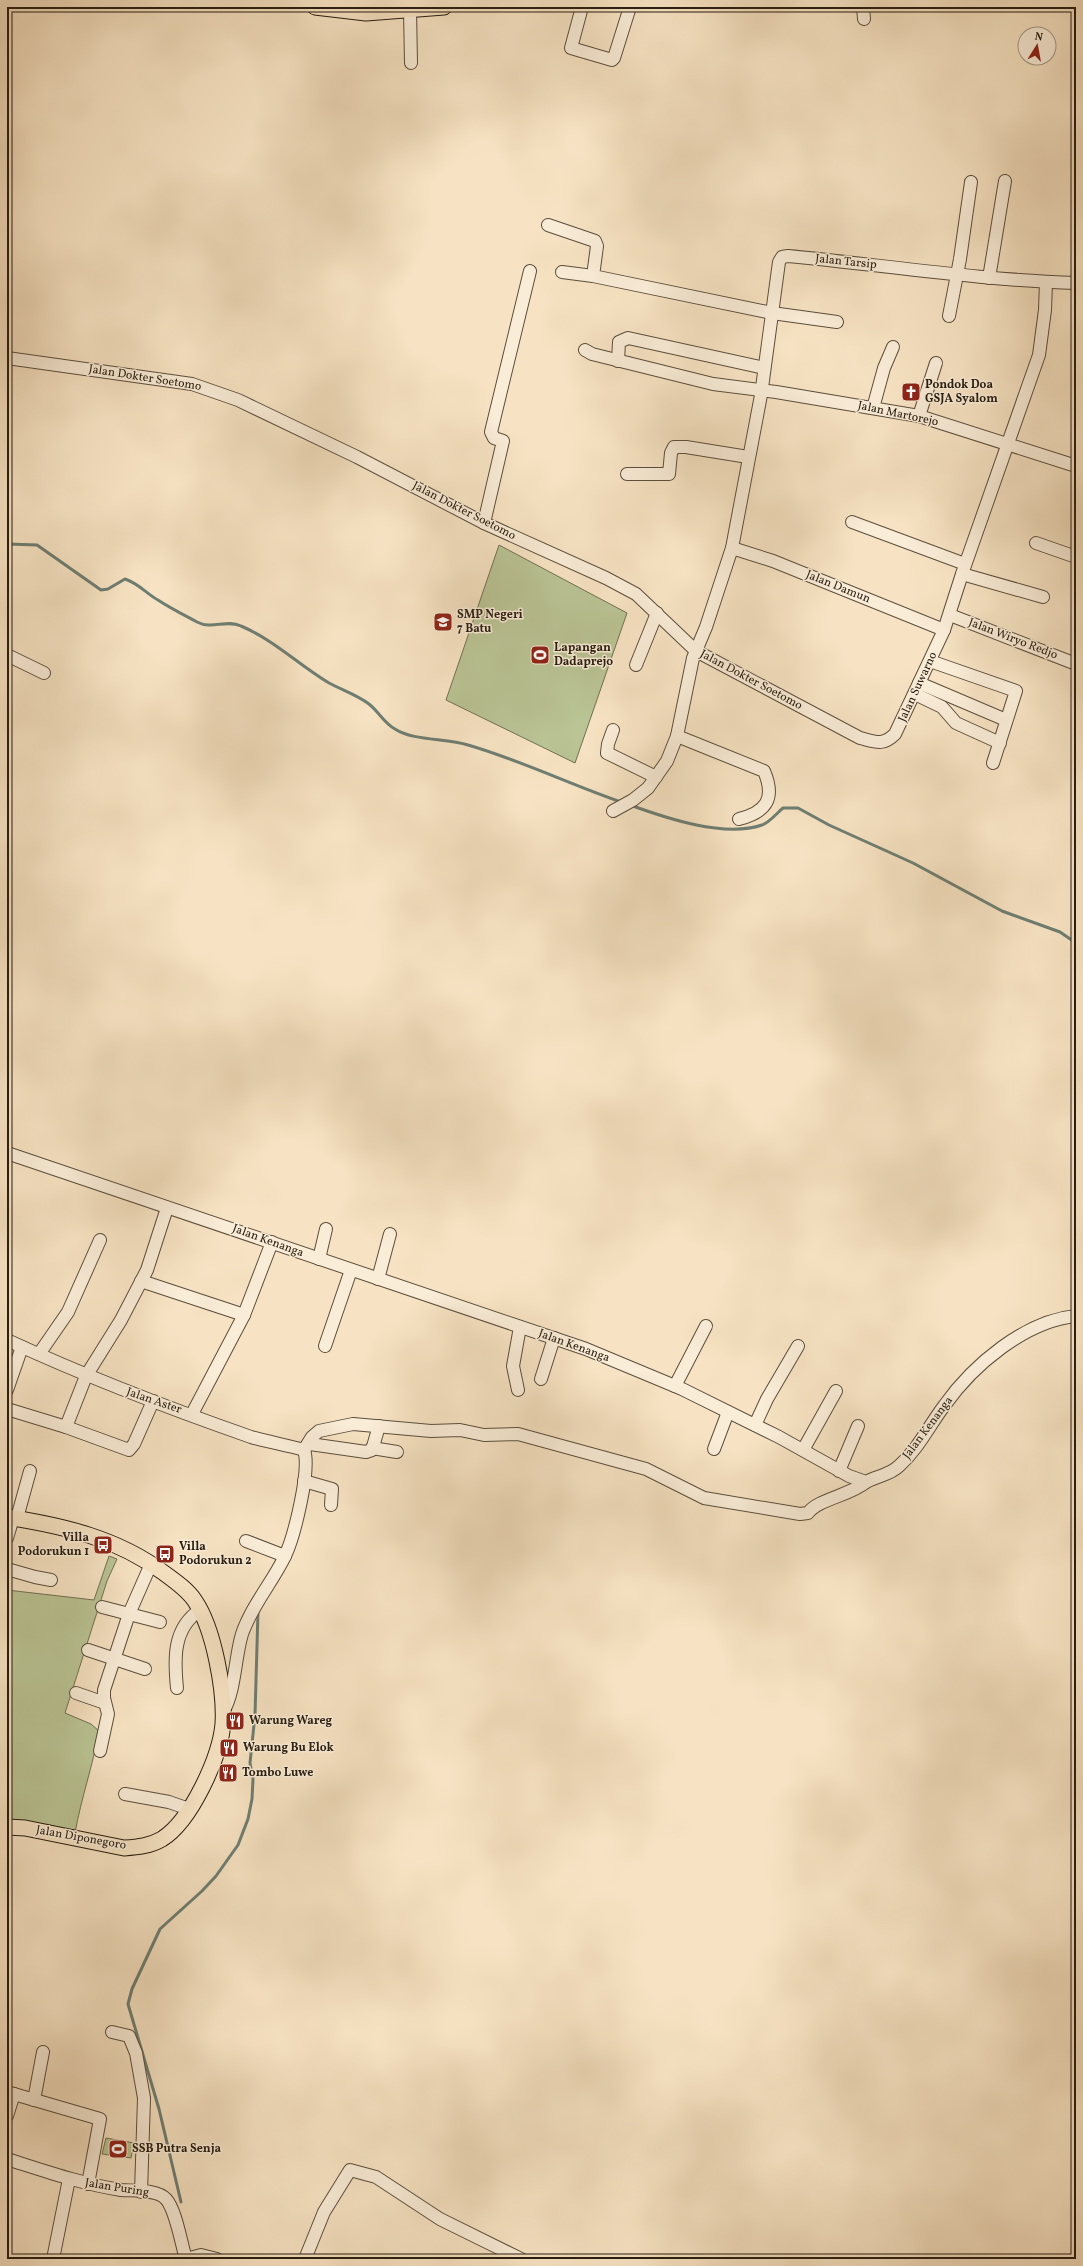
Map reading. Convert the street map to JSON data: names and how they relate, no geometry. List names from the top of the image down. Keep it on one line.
{"streets":{"main road":["Jalan Diponegoro"],"street":["Jalan Tarsip","Jalan Dokter Soetomo","Jalan Martorejo","Jalan Damun","Jalan Wiryo Redjo","Jalan Suwarno","Jalan Kenanga","Jalan Aster","Jalan Puring"]},"crossings":[["Jalan Tarsip","Jalan Dokter Soetomo"],["Jalan Tarsip","Jalan Martorejo"],["Jalan Tarsip","Jalan Damun"],["Jalan Dokter Soetomo","Jalan Suwarno"],["Jalan Martorejo","Jalan Suwarno"],["Jalan Damun","Jalan Suwarno"],["Jalan Wiryo Redjo","Jalan Suwarno"]],"places":{"church":["Pondok Doa GSJA Syalom"],"school or university":["SMP Negeri 7 Batu"],"sports":["Lapangan Dadaprejo","SSB Putra Senja"],"bus stop":["Villa Podorukun 1","Villa Podorukun 2"],"restaurant":["Warung Wareg","Warung Bu Elok","Tombo Luwe"]},"north":"top"}
